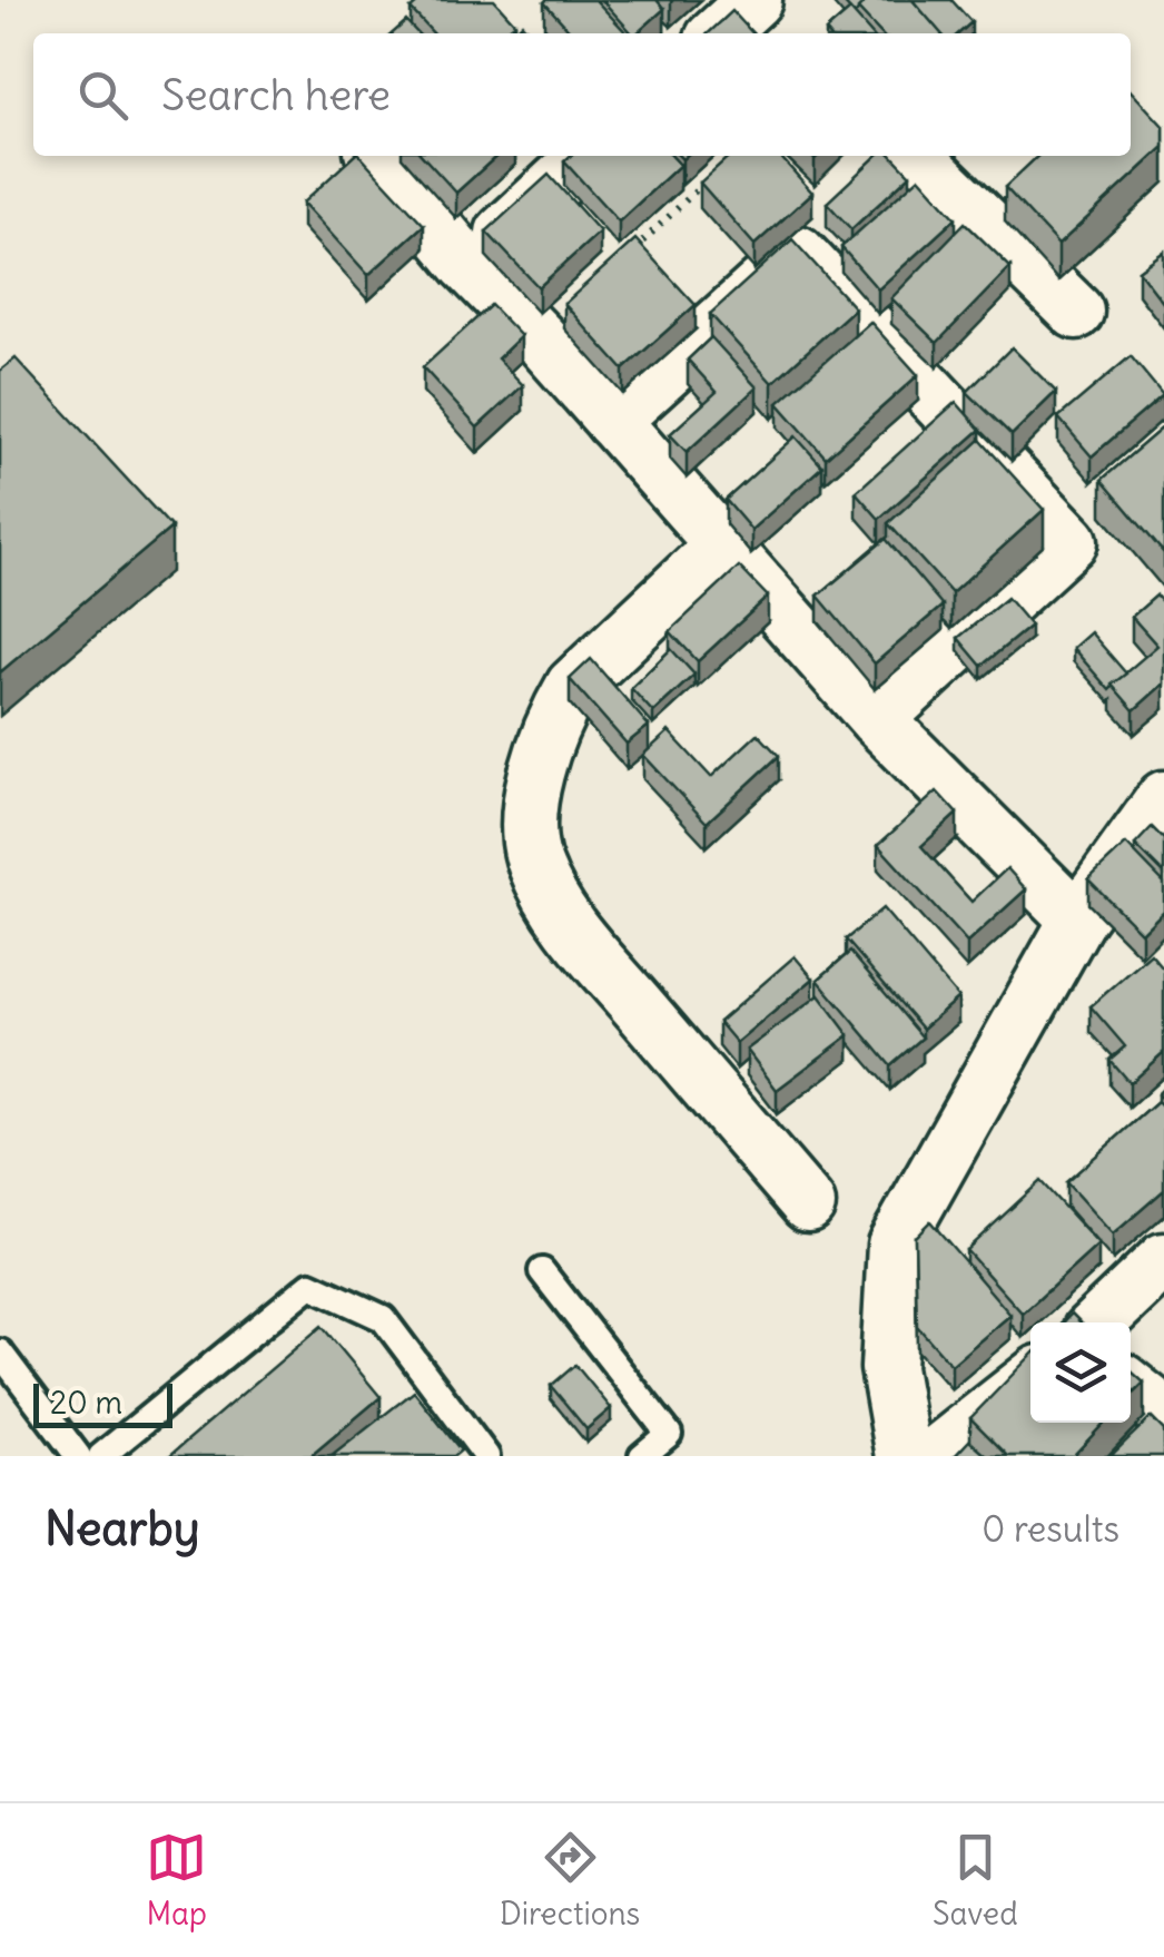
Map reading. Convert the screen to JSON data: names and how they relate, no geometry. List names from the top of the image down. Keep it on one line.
{"scale_bar":"20 m","page":{"search":"Search here","scale":"20 m","heading":["Nearby","0 results"],"nav":["Map","Directions","Saved"]}}
